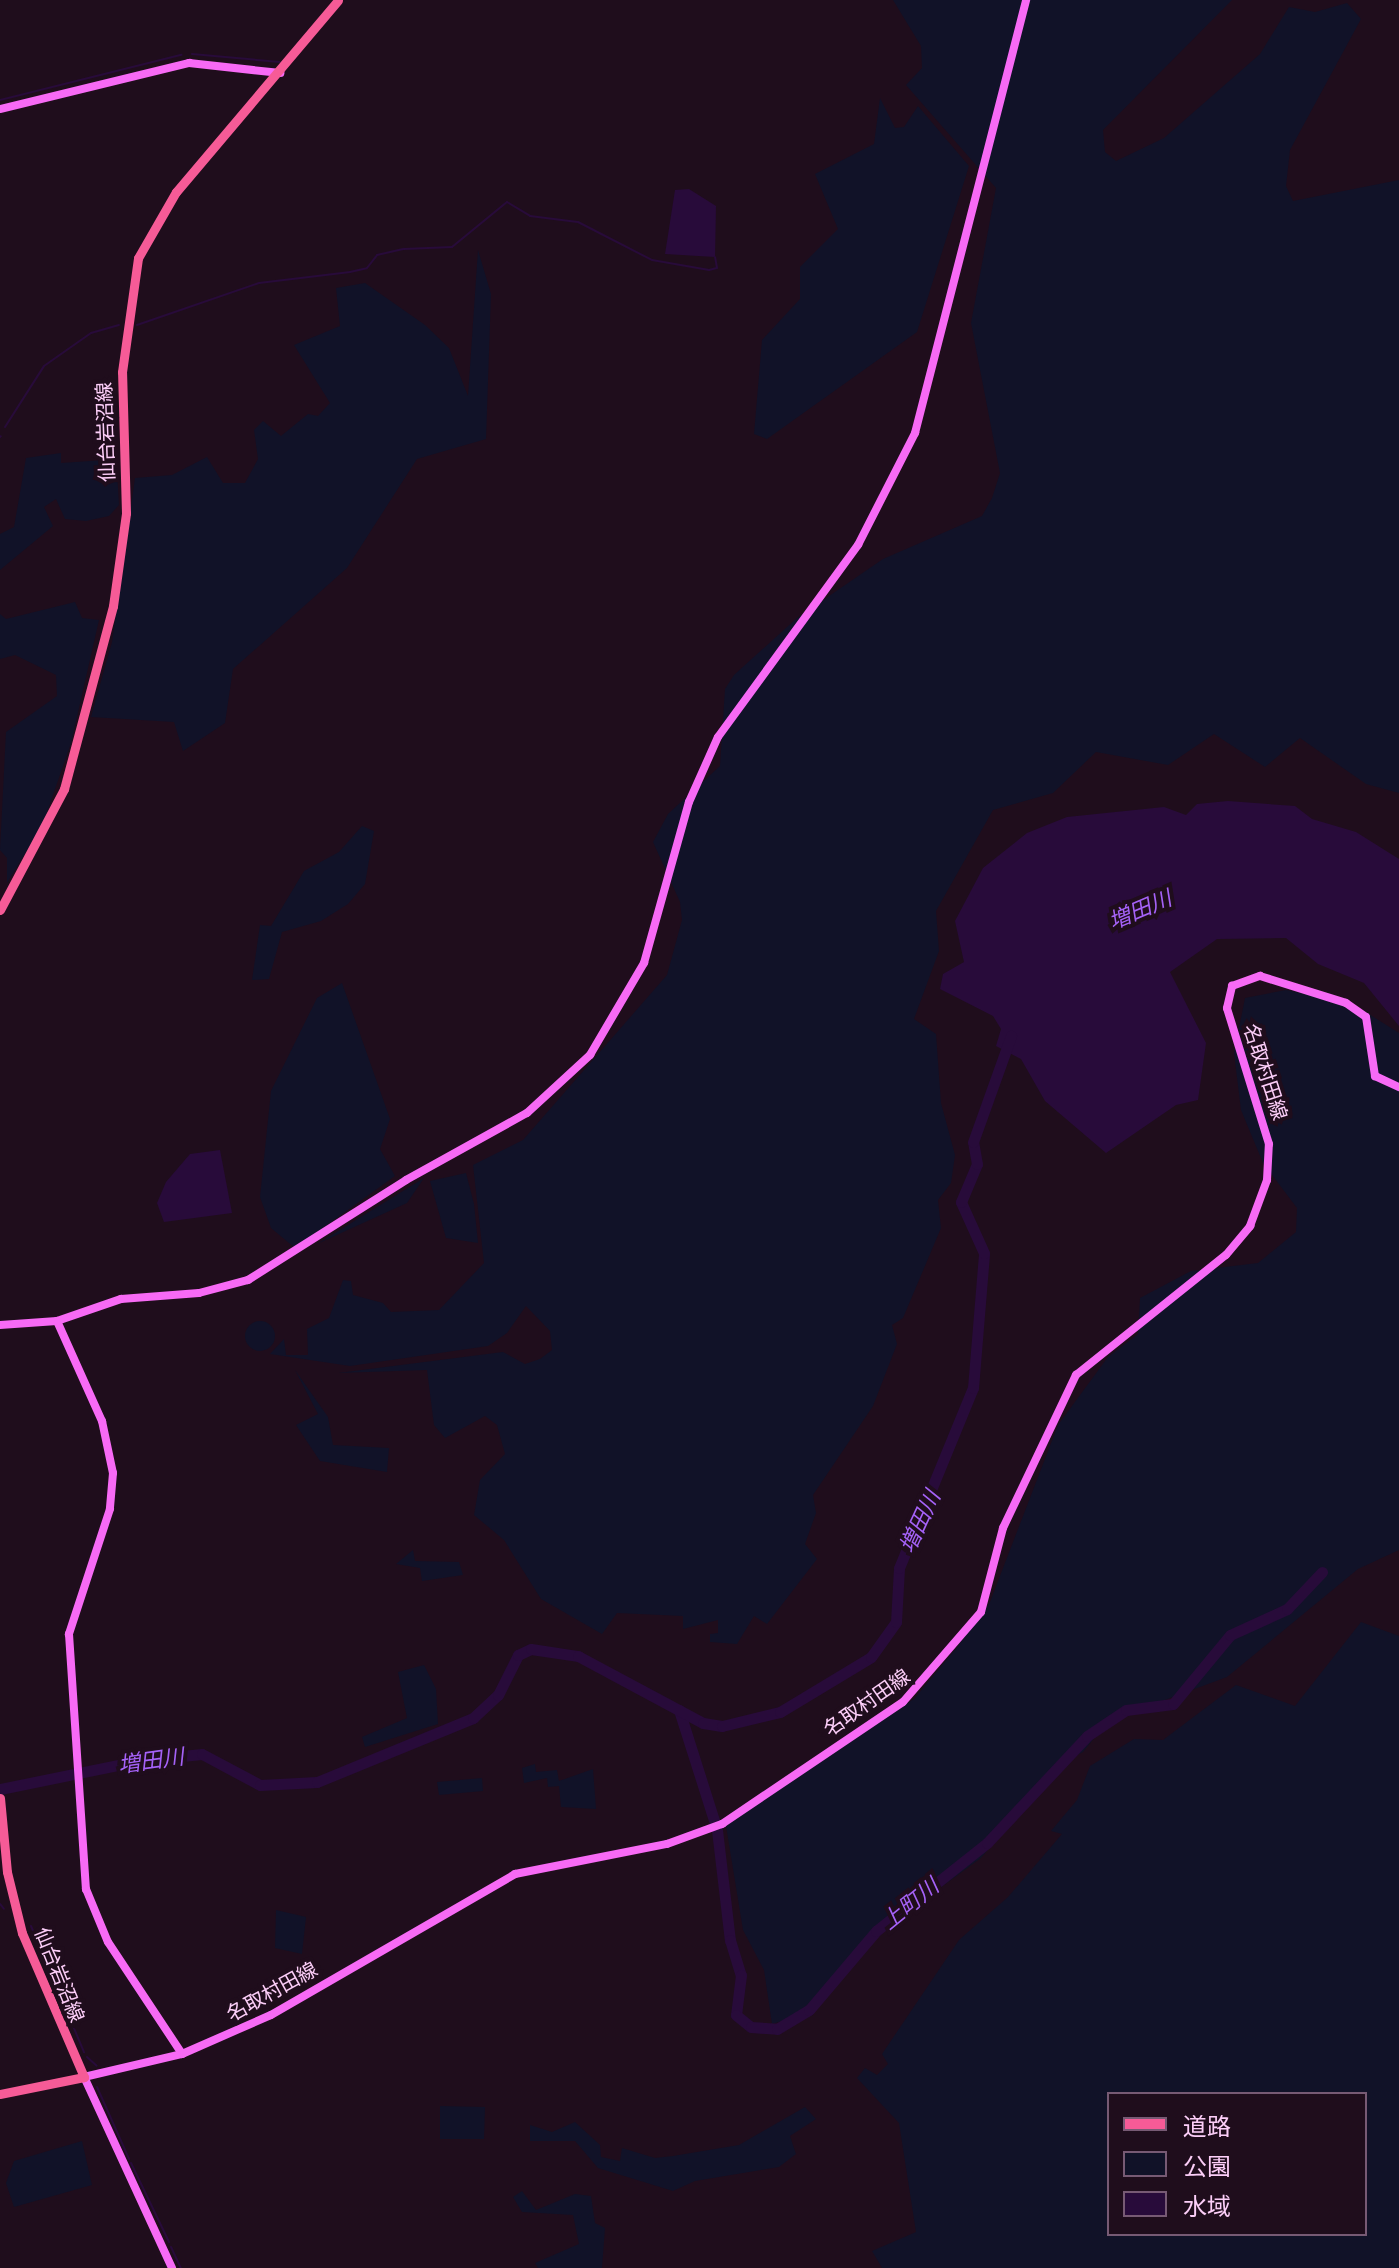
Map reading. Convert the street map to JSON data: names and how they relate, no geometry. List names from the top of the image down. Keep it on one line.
{"streets":{"main road":["仙台岩沼線"],"street":["名取村田線"]},"crossings":[["仙台岩沼線","名取村田線"]],"water":["増田川","上町川"],"legend":["道路","公園","水域"]}
